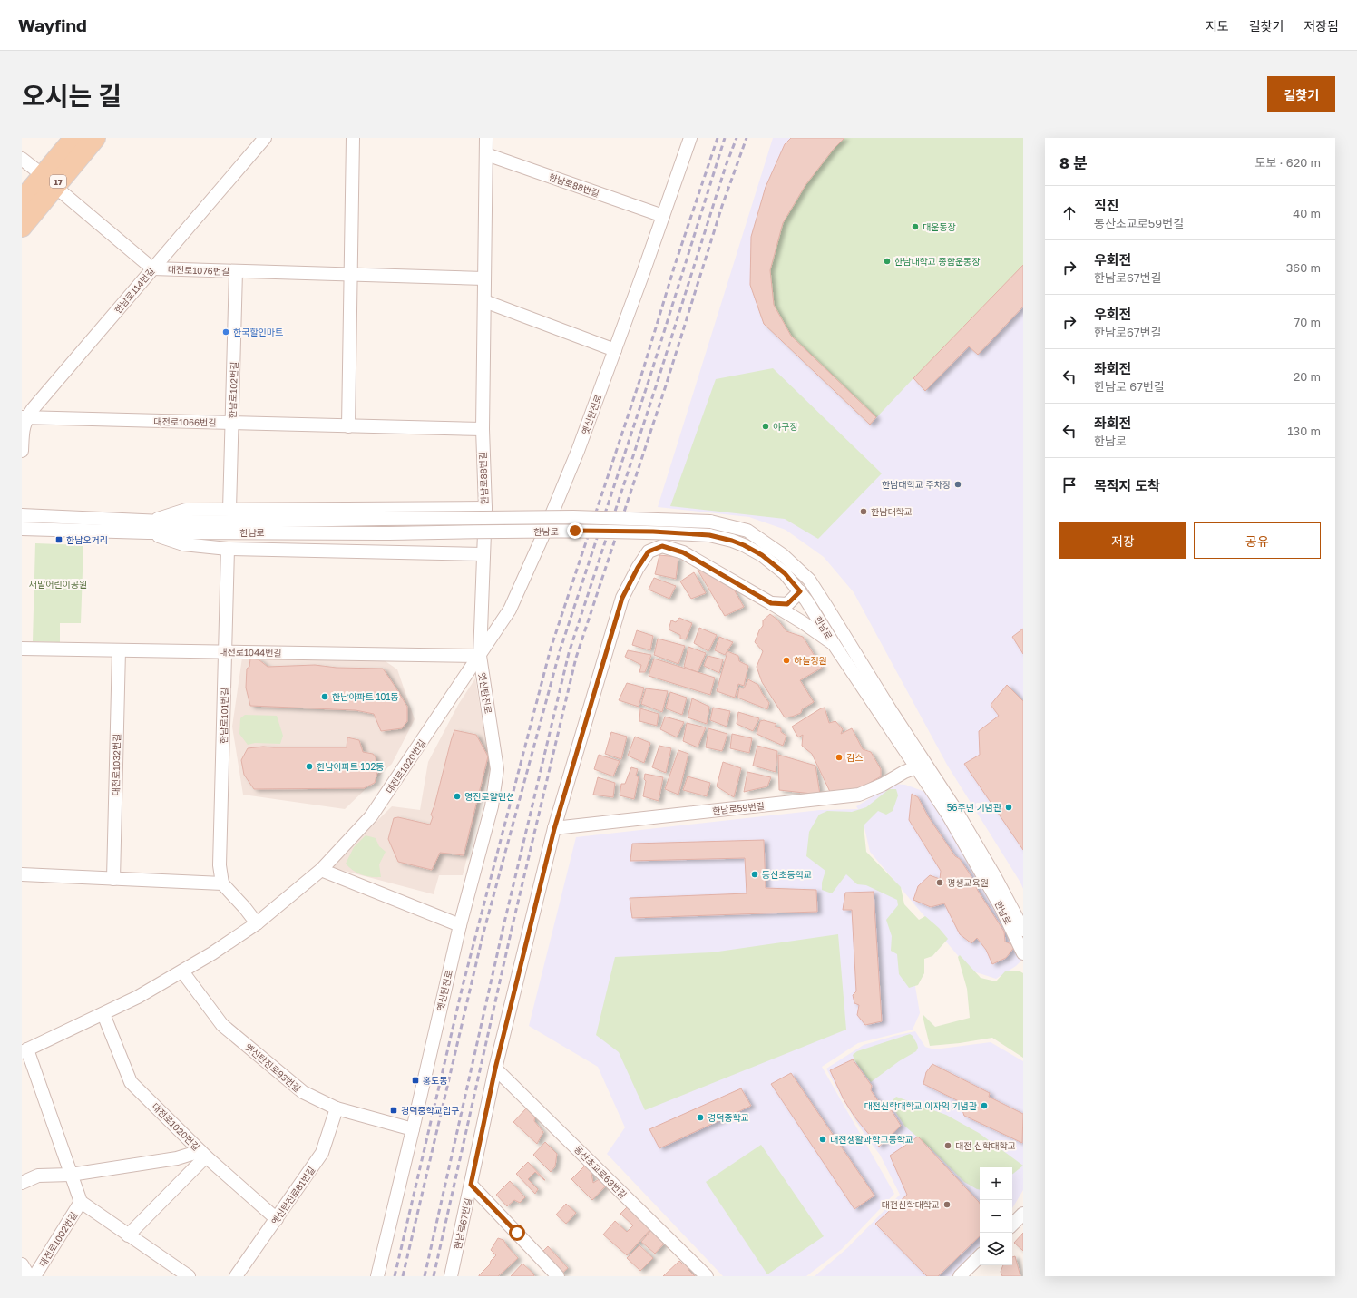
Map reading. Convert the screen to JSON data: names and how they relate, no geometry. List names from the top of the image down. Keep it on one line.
{"streets":{"main road":["17"],"street":["한남로88번길","대전로1076번길","한남로114번길","한남로102번길","옛신탄진로","대전로1066번길","한남로","대전로1044번길","한남로101번길","대전로1032번길","대전로1020번길","한남로59번길","옛신탄진로93번길","동산초교로63번길","옛신탄진로81번길","한남로67번길","대전로1002번길"]},"crossings":[["한남로88번길","대전로1076번길"],["한남로88번길","옛신탄진로"],["한남로88번길","대전로1066번길"],["한남로88번길","대전로1044번길"],["한남로88번길","대전로1020번길"],["대전로1076번길","한남로114번길"],["대전로1076번길","한남로102번길"],["한남로114번길","대전로1066번길"],["한남로102번길","대전로1066번길"],["옛신탄진로","대전로1044번길"],["옛신탄진로","대전로1020번길"],["옛신탄진로","옛신탄진로93번길"],["한남로","한남로59번길"],["한남로","한남로67번길"],["대전로1044번길","한남로101번길"],["대전로1044번길","대전로1032번길"],["대전로1044번길","대전로1020번길"],["대전로1020번길","옛신탄진로93번길"],["대전로1020번길","옛신탄진로81번길"],["한남로59번길","한남로67번길"],["옛신탄진로93번길","옛신탄진로81번길"],["동산초교로63번길","한남로67번길"]],"parks":["새말어린이공원"],"places":{"other":["대운동장","한남대학교 종합운동장","한국할인마트","야구장","한남대학교 주차장","한남대학교","하늘정원","한남아파트 101동","킴스","한남아파트 102동","영진로얄맨션","56주년 기념관","동산초등학교","평생교육원","대전신학대학교 이자익 기념관","경덕중학교","대전생활과학고등학교","대전 신학대학교","대전신학대학교"],"transit":["한남오거리","홍도동","경덕중학교입구"]},"page":{"header":"Wayfind","nav":["지도","길찾기","저장됨"],"title":"오시는 길","buttons":["길찾기",["저장","공유"]],"heading":["8 분","도보 · 620 m"],"list":[["직진","동산초교로59번길","40 m"],["우회전","한남로67번길","360 m"],["우회전","한남로67번길","70 m"],["좌회전","한남로 67번길","20 m"],["좌회전","한남로","130 m"],"목적지 도착"],"map_buttons":["+","−"]}}
